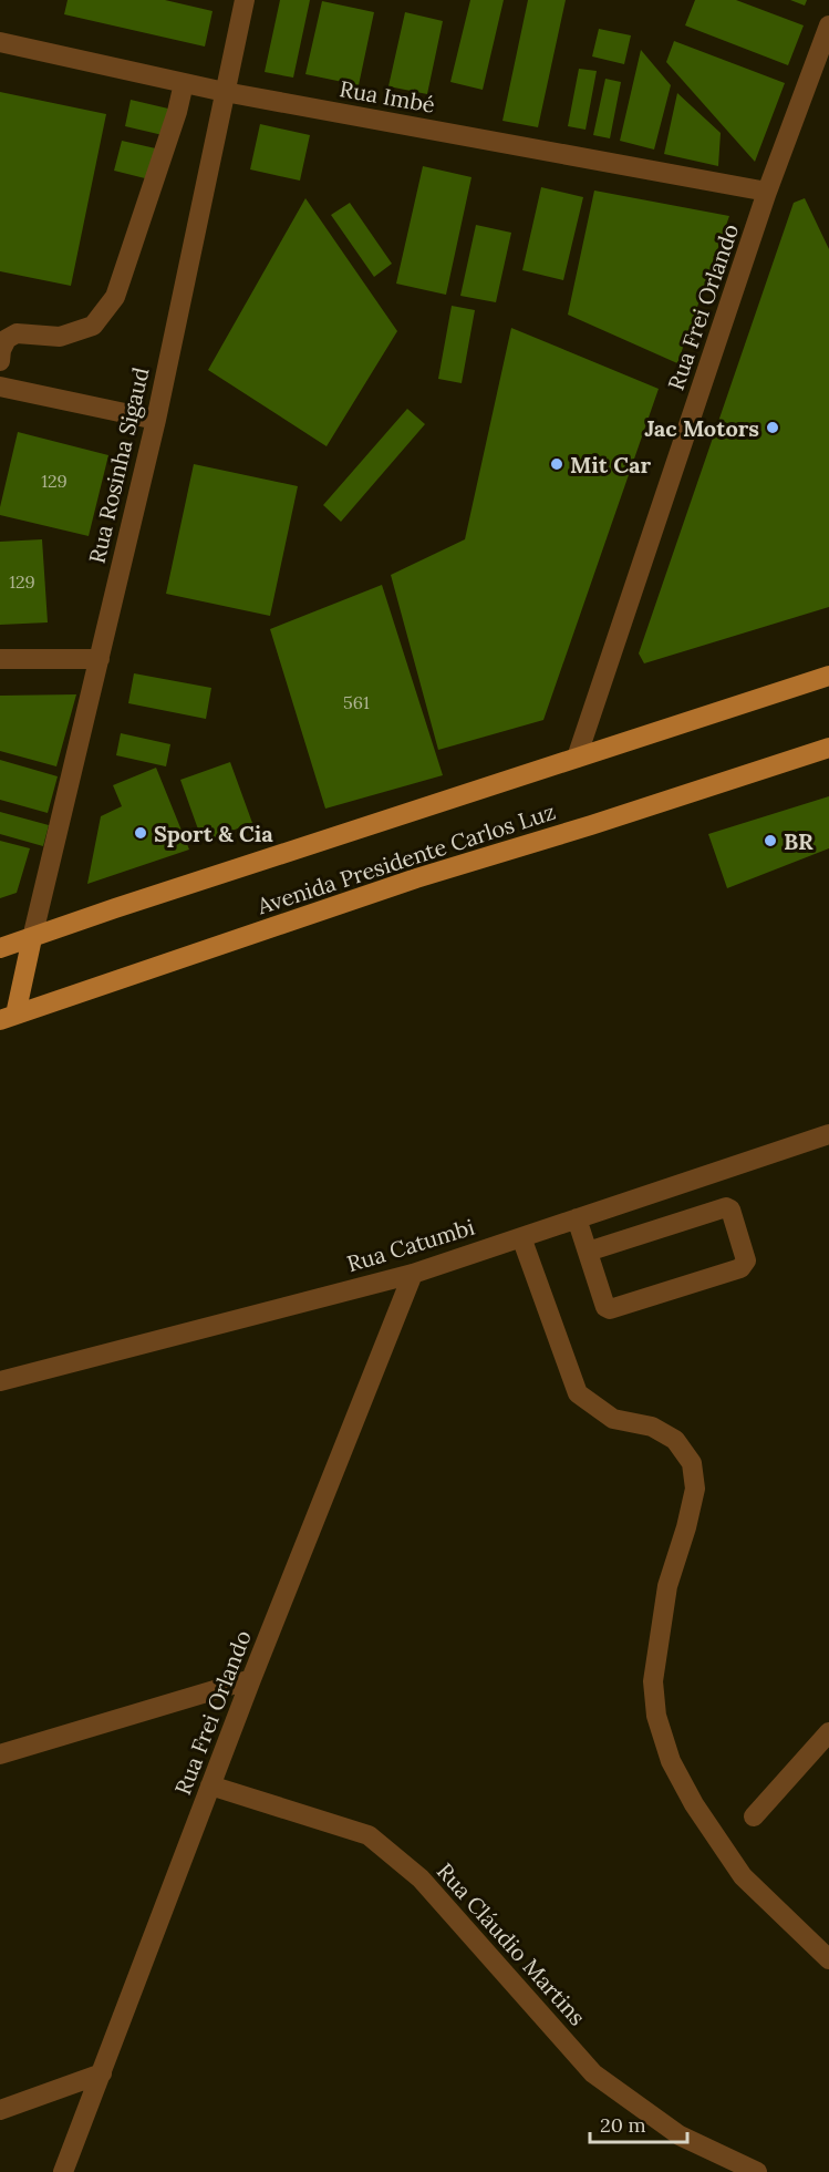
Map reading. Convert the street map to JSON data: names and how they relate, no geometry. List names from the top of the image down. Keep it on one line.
{"streets":{"main road":["Avenida Presidente Carlos Luz"],"street":["Rua Imbé","Rua Frei Orlando","Rua Rosinha Sigaud","Rua Catumbi","Rua Cláudio Martins"]},"crossings":[["Rua Imbé","Rua Frei Orlando"],["Rua Imbé","Rua Rosinha Sigaud"],["Rua Frei Orlando","Avenida Presidente Carlos Luz"],["Rua Frei Orlando","Rua Catumbi"],["Rua Frei Orlando","Rua Cláudio Martins"],["Rua Rosinha Sigaud","Avenida Presidente Carlos Luz"]],"places":["Jac Motors","Mit Car","Sport & Cia","BR"],"house_numbers":["129","129","561"],"scale_bar":"20 m"}
